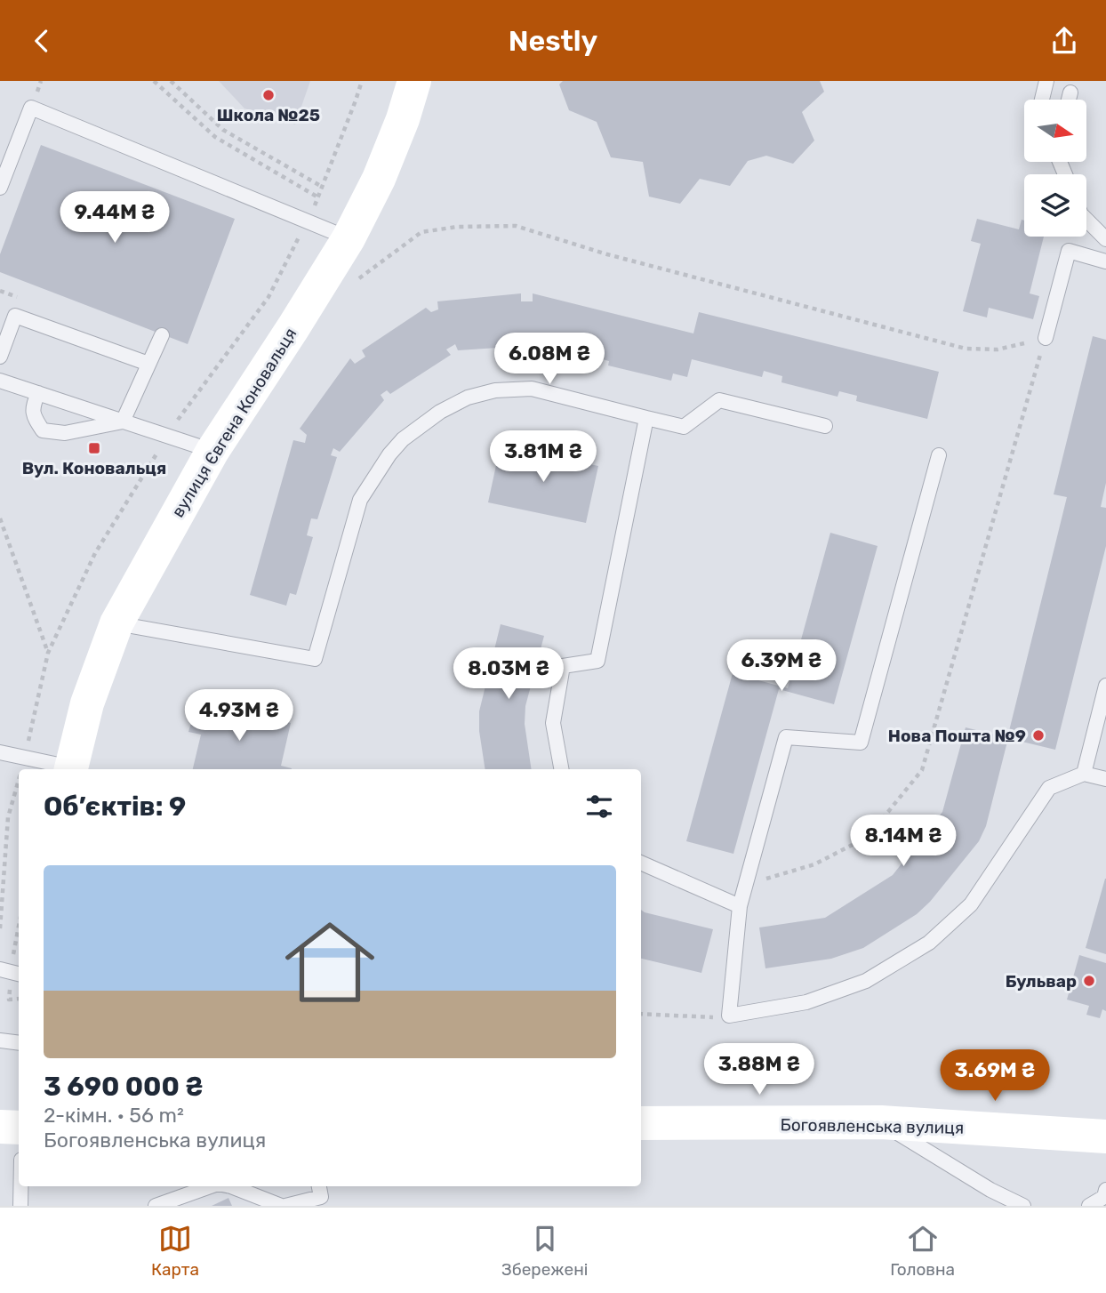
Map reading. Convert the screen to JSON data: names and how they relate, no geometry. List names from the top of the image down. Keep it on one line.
{"streets":{"street":["вулиця Євгена Коновальця","Богоявленська вулиця"]},"places":{"other":["Школа №25","Нова Пошта №9","Бульвар"],"transit":["Вул. Коновальця"]},"north":"right","page":{"header":"Nestly","price":["9.44M ₴","6.08M ₴","3.81M ₴","6.39M ₴","8.03M ₴","4.93M ₴","8.14M ₴","3.88M ₴","3.69M ₴"],"heading":"Об’єктів: 9","list":[{"name":"3 690 000 ₴","note":"2-кімн. · 56 m² · Богоявленська вулиця"}],"tabs":["Карта","Збережені","Головна"]}}
